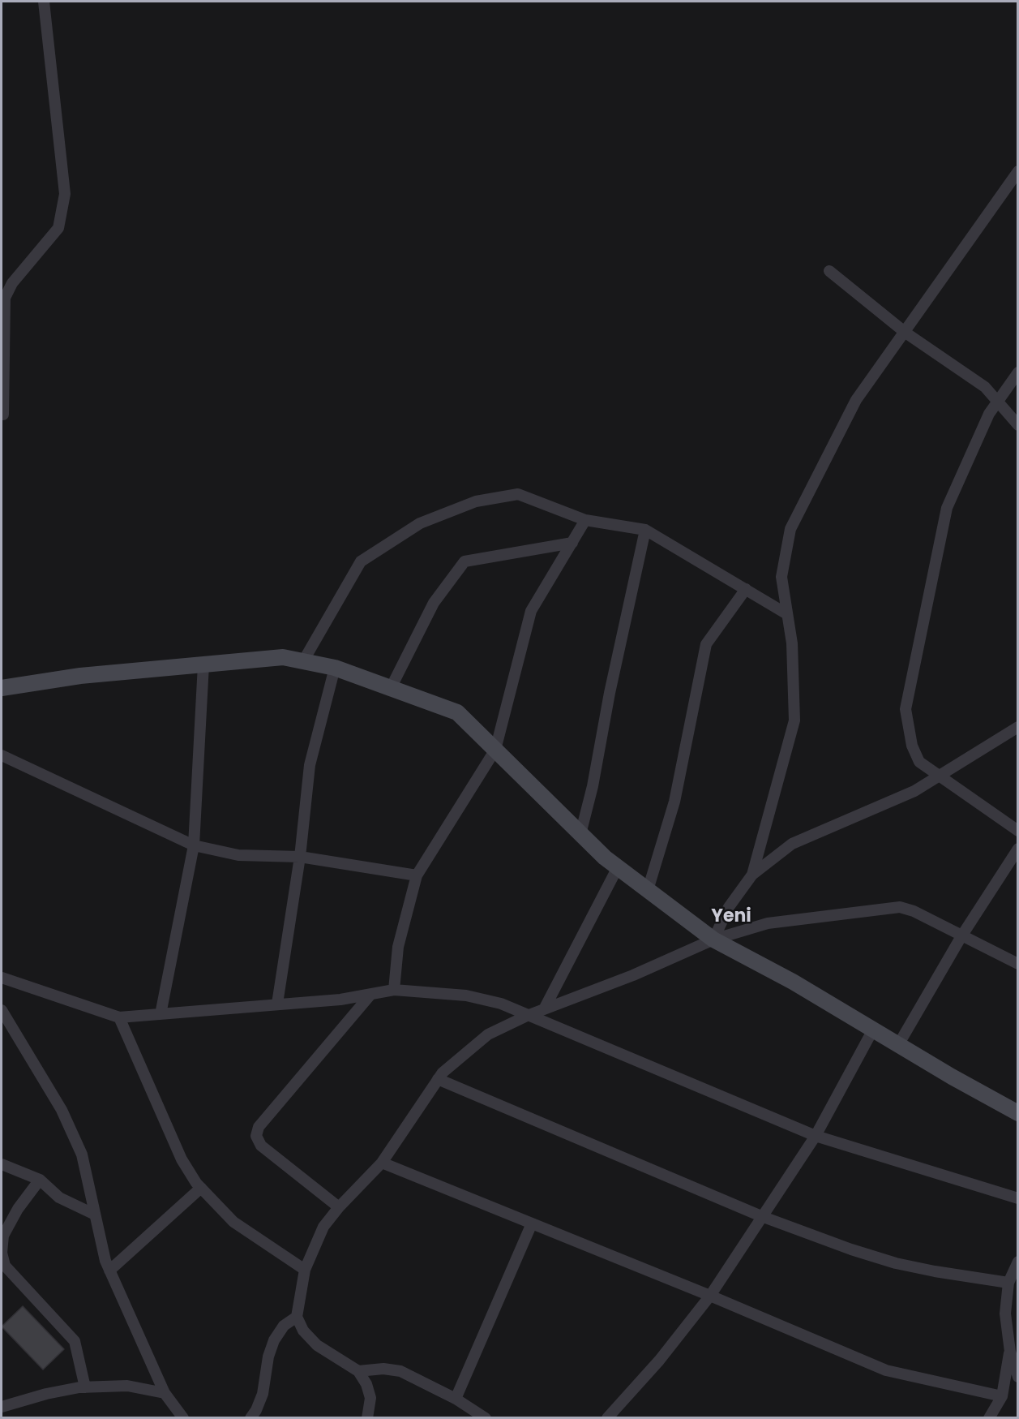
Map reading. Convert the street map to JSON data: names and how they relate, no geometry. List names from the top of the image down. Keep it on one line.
{"districts":["Yeni"]}
